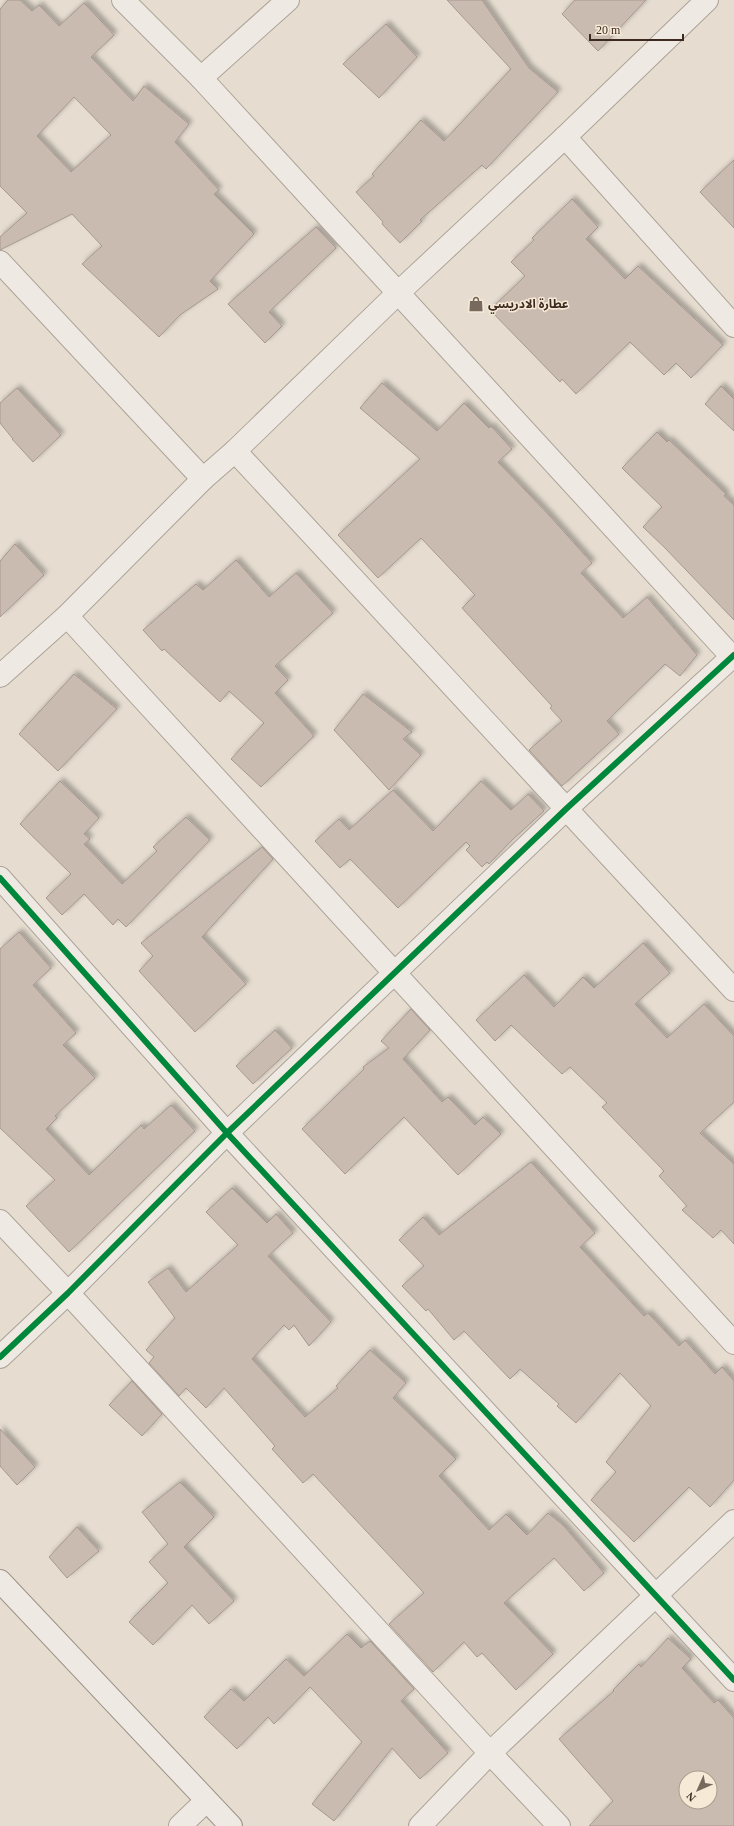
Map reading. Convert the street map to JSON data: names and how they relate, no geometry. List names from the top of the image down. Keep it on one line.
{"places":{"shop":["عطارة الادريسي"]},"scale_bar":"20 m","north":"bottom left"}
